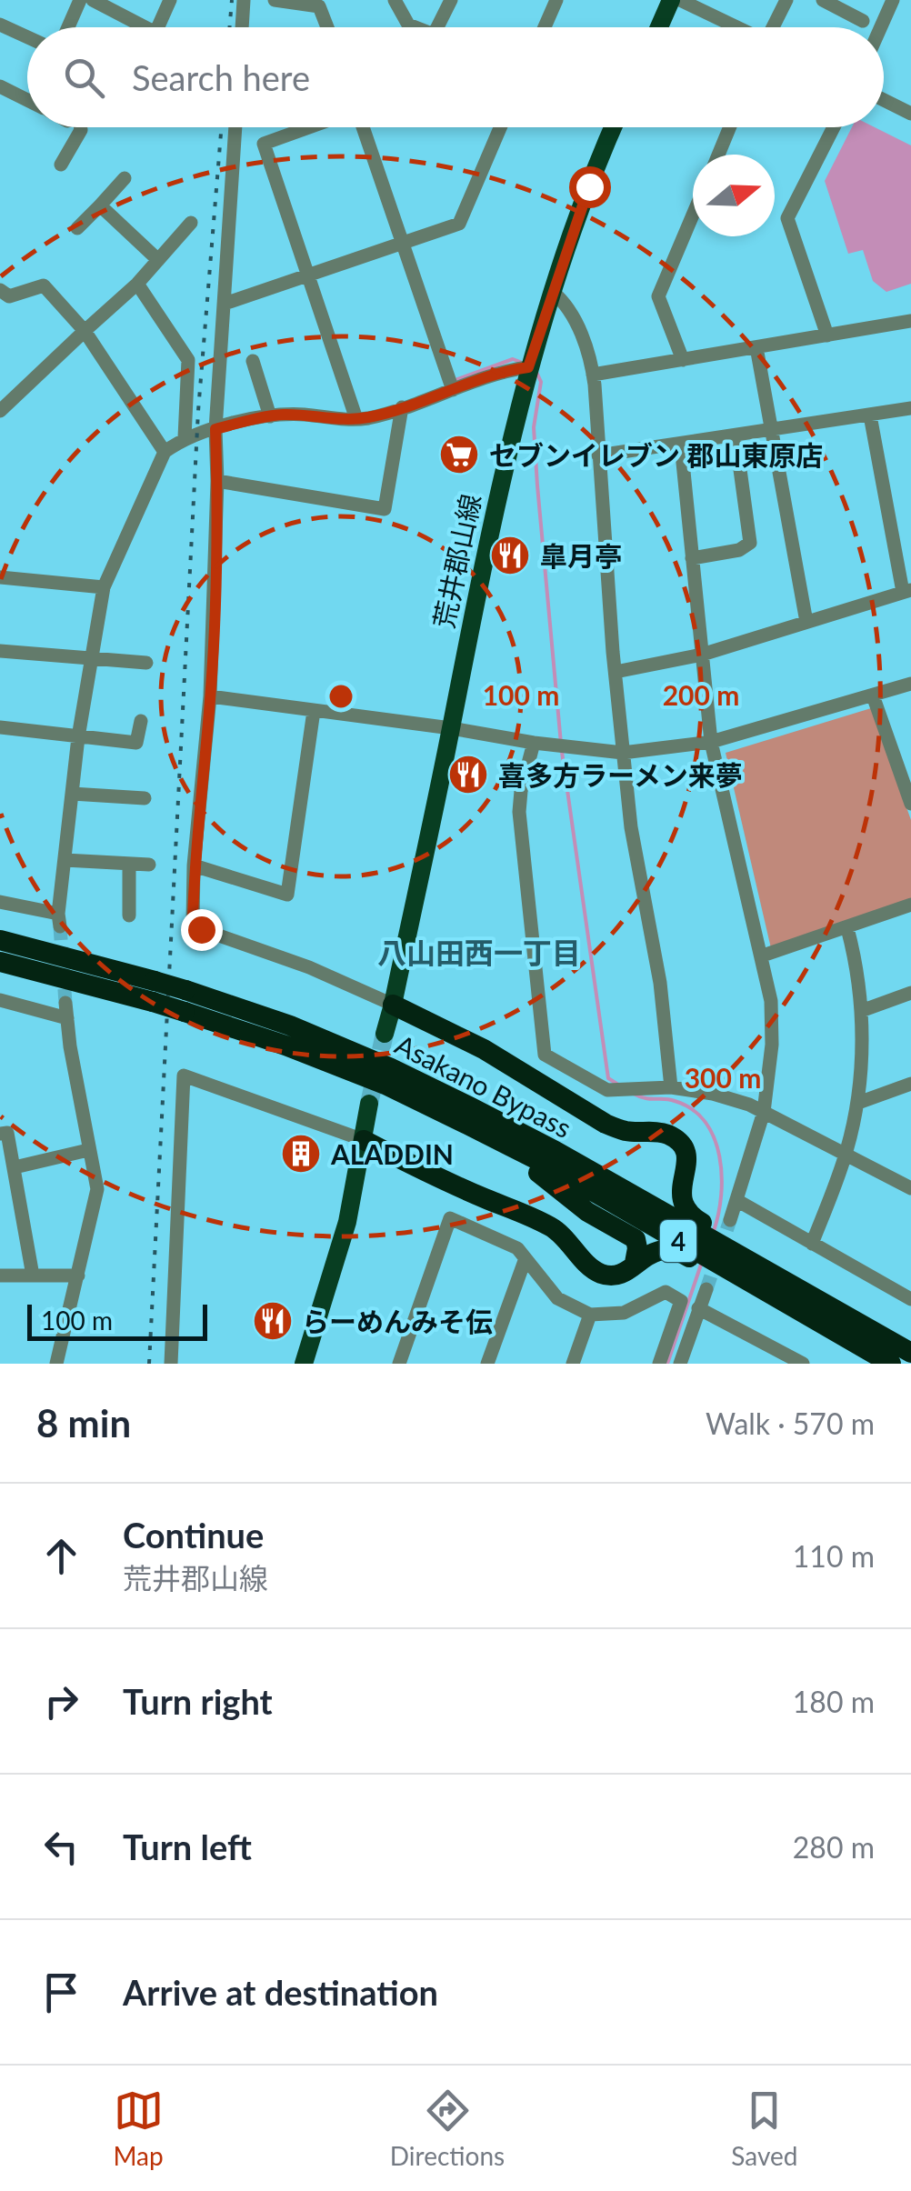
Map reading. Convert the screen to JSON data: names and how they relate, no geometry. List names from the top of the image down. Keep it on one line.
{"streets":{"highway":["Asakano Bypass","4"],"main road":["荒井郡山線"]},"districts":["八山田西一丁目"],"places":{"supermarket":["セブンイレブン 郡山東原店"],"restaurant":["皐月亭","喜多方ラーメン来夢","らーめんみそ伝"],"building":["ALADDIN"]},"scale_bar":"100 m","north":"right","page":{"search":"Search here","scale":"100 m","heading":["8 min","Walk · 570 m"],"list":[["Continue","荒井郡山線","110 m"],["Turn right","180 m"],["Turn left","280 m"],"Arrive at destination"],"nav":["Map","Directions","Saved"]},"rings":["100 m","200 m","300 m"]}
